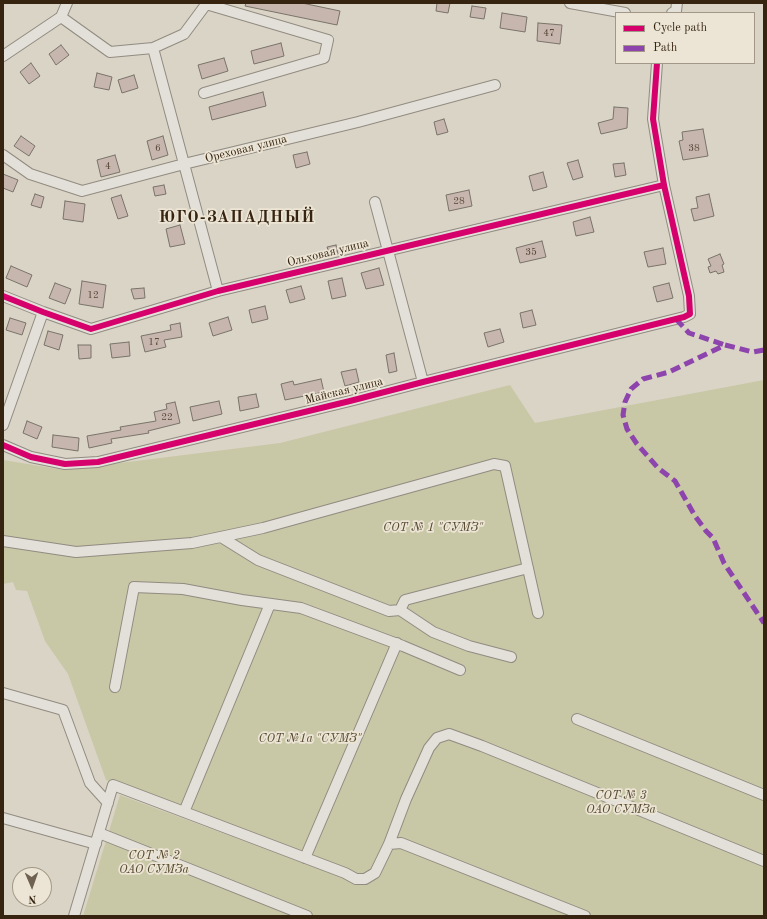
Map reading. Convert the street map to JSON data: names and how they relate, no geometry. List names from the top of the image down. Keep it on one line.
{"streets":{"street":["Ореховая улица","Ольховая улица","Майская улица"]},"crossings":[["Ольховая улица","Майская улица"]],"districts":["ЮГО-ЗАПАДНЫЙ"],"parks":["СОТ № 1 \"СУМЗ\"","СОТ №1а \"СУМЗ\"","СОТ № 3 ОАО СУМЗа","СОТ № 2 ОАО СУМЗа"],"house_numbers":["47","6","38","4","28","35","12","17","22"],"legend":["Cycle path","Path"],"north":"bottom"}
